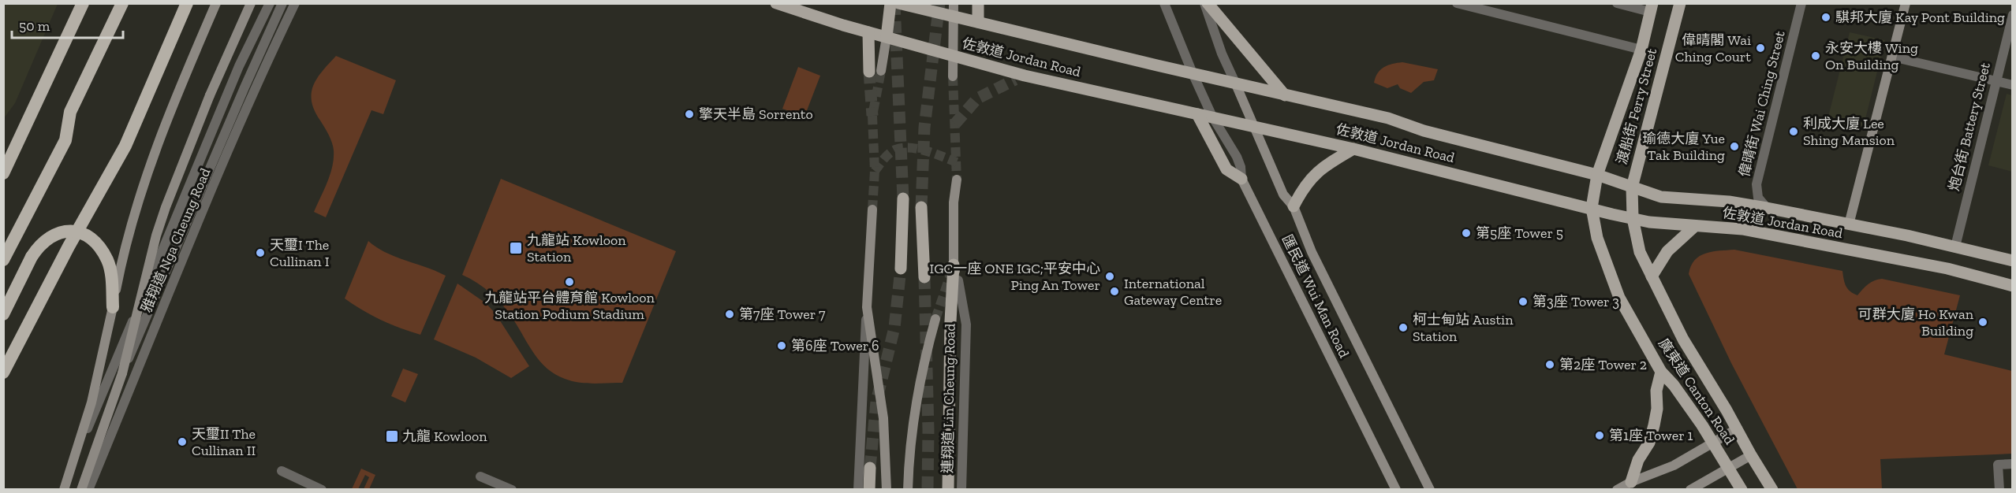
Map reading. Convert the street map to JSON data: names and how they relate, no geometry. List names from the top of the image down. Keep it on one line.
{"streets":{"main road":["佐敦道 Jordan Road","渡船街 Ferry Street","雅翔道 Nga Cheung Road","匯民道 Wui Man Road","廣東道 Canton Road","連翔道 Lin Cheung Road"],"street":["偉晴街 Wai Ching Street","炮台街 Battery Street"]},"crossings":[["佐敦道 Jordan Road","偉晴街 Wai Ching Street"],["佐敦道 Jordan Road","渡船街 Ferry Street"],["佐敦道 Jordan Road","炮台街 Battery Street"],["佐敦道 Jordan Road","匯民道 Wui Man Road"],["佐敦道 Jordan Road","廣東道 Canton Road"],["渡船街 Ferry Street","廣東道 Canton Road"]],"places":{"other":["騏邦大廈 Kay Pont Building","偉晴閣 Wai Ching Court","永安大樓 Wing On Building","擎天半島 Sorrento","利成大廈 Lee Shing Mansion","瑜德大廈 Yue Tak Building","第5座 Tower 5","天璽I The Cullinan I","IGC一座 ONE IGC;平安中心 Ping An Tower","九龍站平台體育館 Kowloon Station Podium Stadium","International Gateway Centre","第3座 Tower 3","第7座 Tower 7","可群大廈 Ho Kwan Building","柯士甸站 Austin Station","第6座 Tower 6","第2座 Tower 2","第1座 Tower 1","天璽II The Cullinan II"],"transit":["九龍站 Kowloon Station","九龍 Kowloon"]},"scale_bar":"50 m"}
